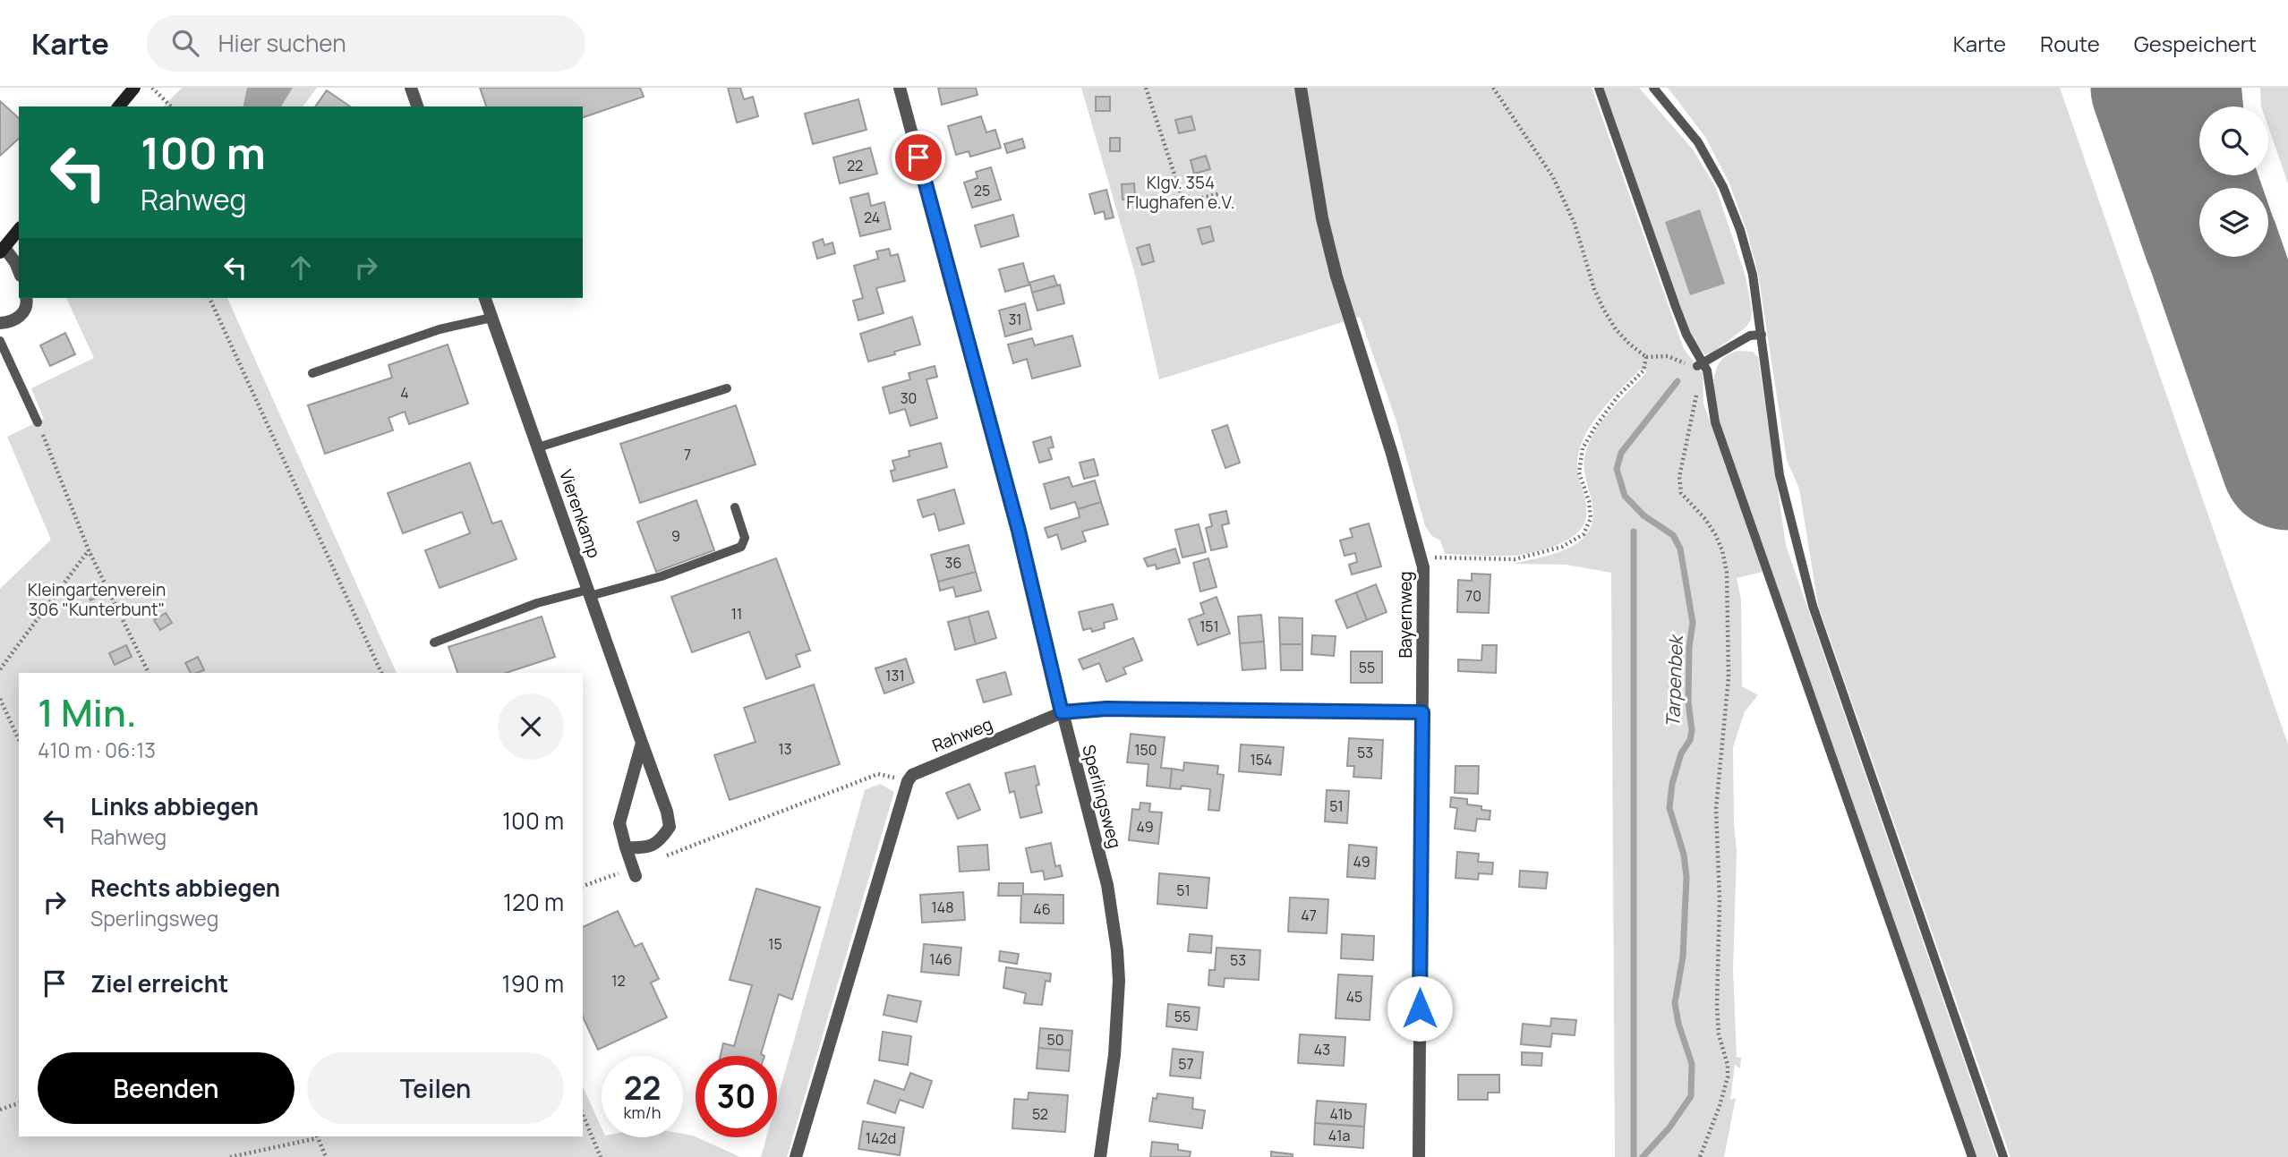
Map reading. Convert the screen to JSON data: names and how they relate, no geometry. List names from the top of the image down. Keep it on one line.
{"streets":{"street":["Vierenkamp","Bayernweg","Rahweg","Sperlingsweg"]},"crossings":[["Bayernweg","Rahweg"],["Rahweg","Sperlingsweg"]],"water":["Tarpenbek"],"parks":["Klgv. 354 Flughafen e.V.","Kleingartenverein 306 \"Kunterbunt\""],"house_numbers":["22","25","24","31","4","30","7","9","36","70","11","151","55","131","13","150","53","154","51","49","49","51","148","46","47","15","146","53","12","45","55","50","43","57","52","41b","41a","142d"],"page":{"header":"Karte","search":"Hier suchen","nav":["Karte","Route","Gespeichert"],"turn":["100 m","Rahweg"],"heading":["1 Min.","410 m · 06:13"],"list":[{"name":"Links abbiegen","note":"Rahweg","value":"100 m"},{"name":"Rechts abbiegen","note":"Sperlingsweg","value":"120 m"},{"name":"Ziel erreicht","value":"190 m"}],"buttons":["Beenden","Teilen"],"speed":"22 km/h","limit":"30"}}
